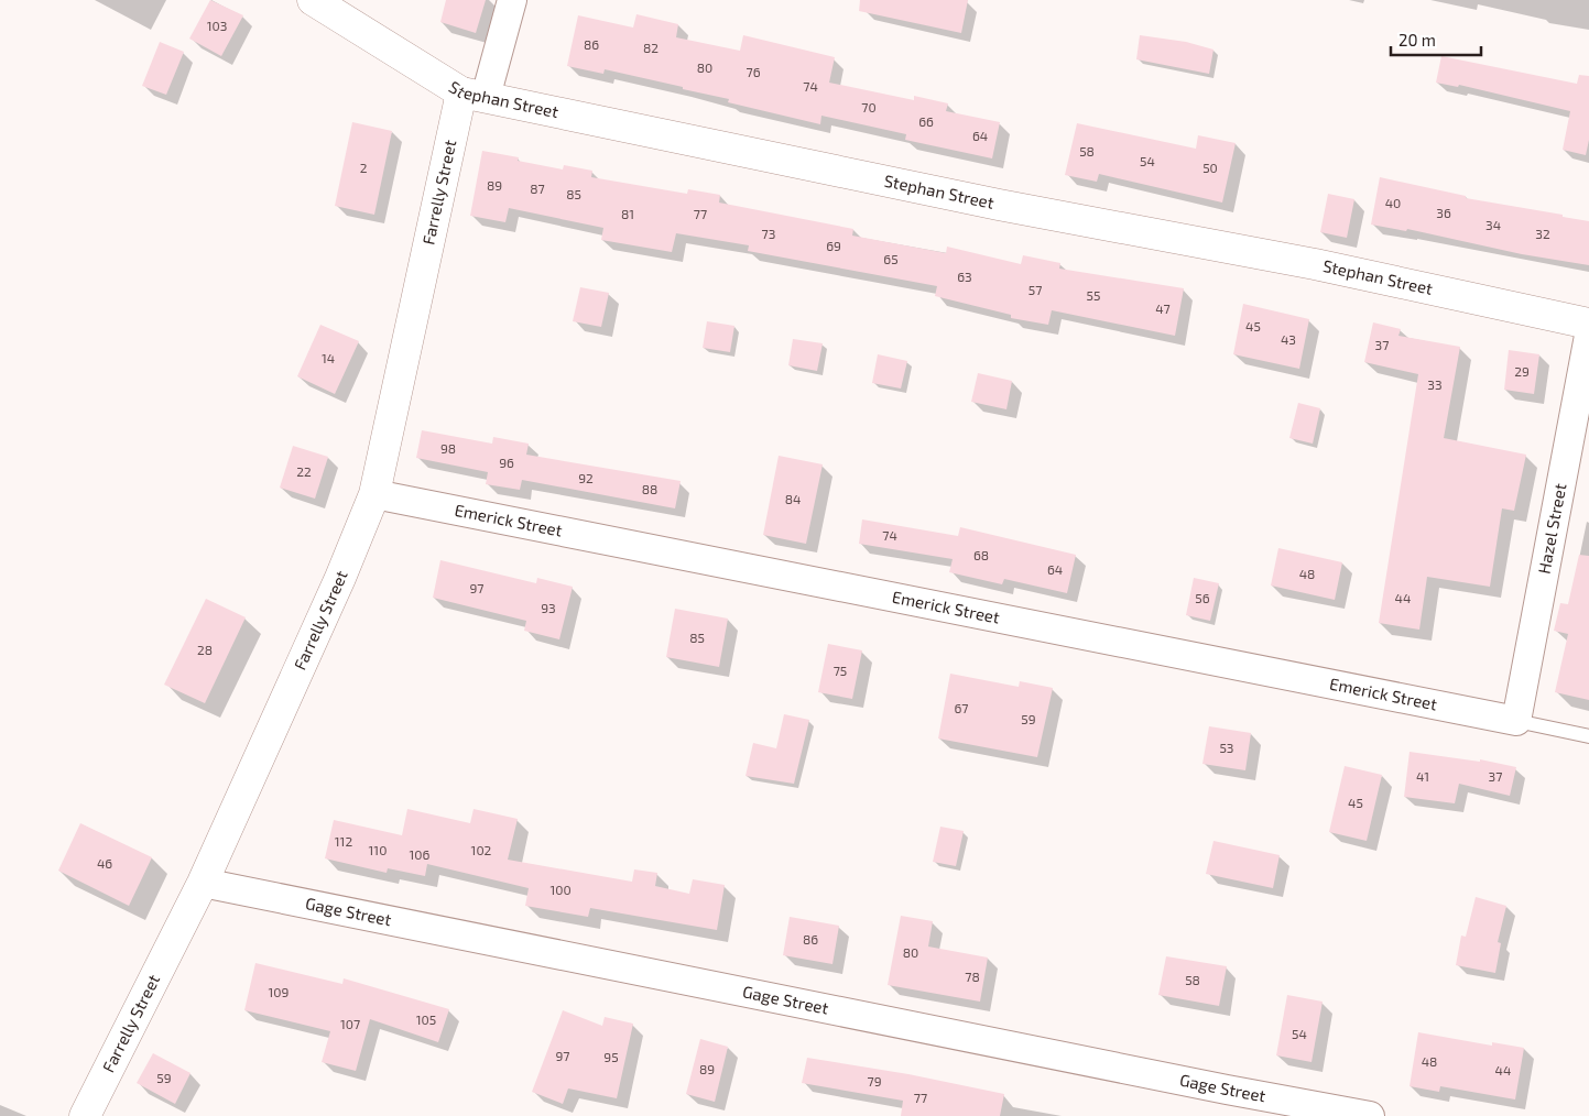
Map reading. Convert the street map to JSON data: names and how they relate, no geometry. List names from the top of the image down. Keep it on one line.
{"streets":{"street":["Stephan Street","Farrelly Street","Emerick Street","Hazel Street","Gage Street"]},"crossings":[["Stephan Street","Farrelly Street"],["Farrelly Street","Emerick Street"],["Farrelly Street","Gage Street"],["Emerick Street","Hazel Street"]],"house_numbers":["103","86","82","80","76","74","70","66","64","58","54","2","50","89","87","85","40","36","81","77","34","73","32","69","65","63","57","55","47","45","43","37","14","29","33","98","96","22","92","88","84","74","68","64","48","97","56","44","93","85","28","75","67","59","53","41","37","45","112","110","102","106","46","100","86","80","78","58","109","105","107","54","97","95","48","89","44","59","79","77"],"scale_bar":"20 m"}
